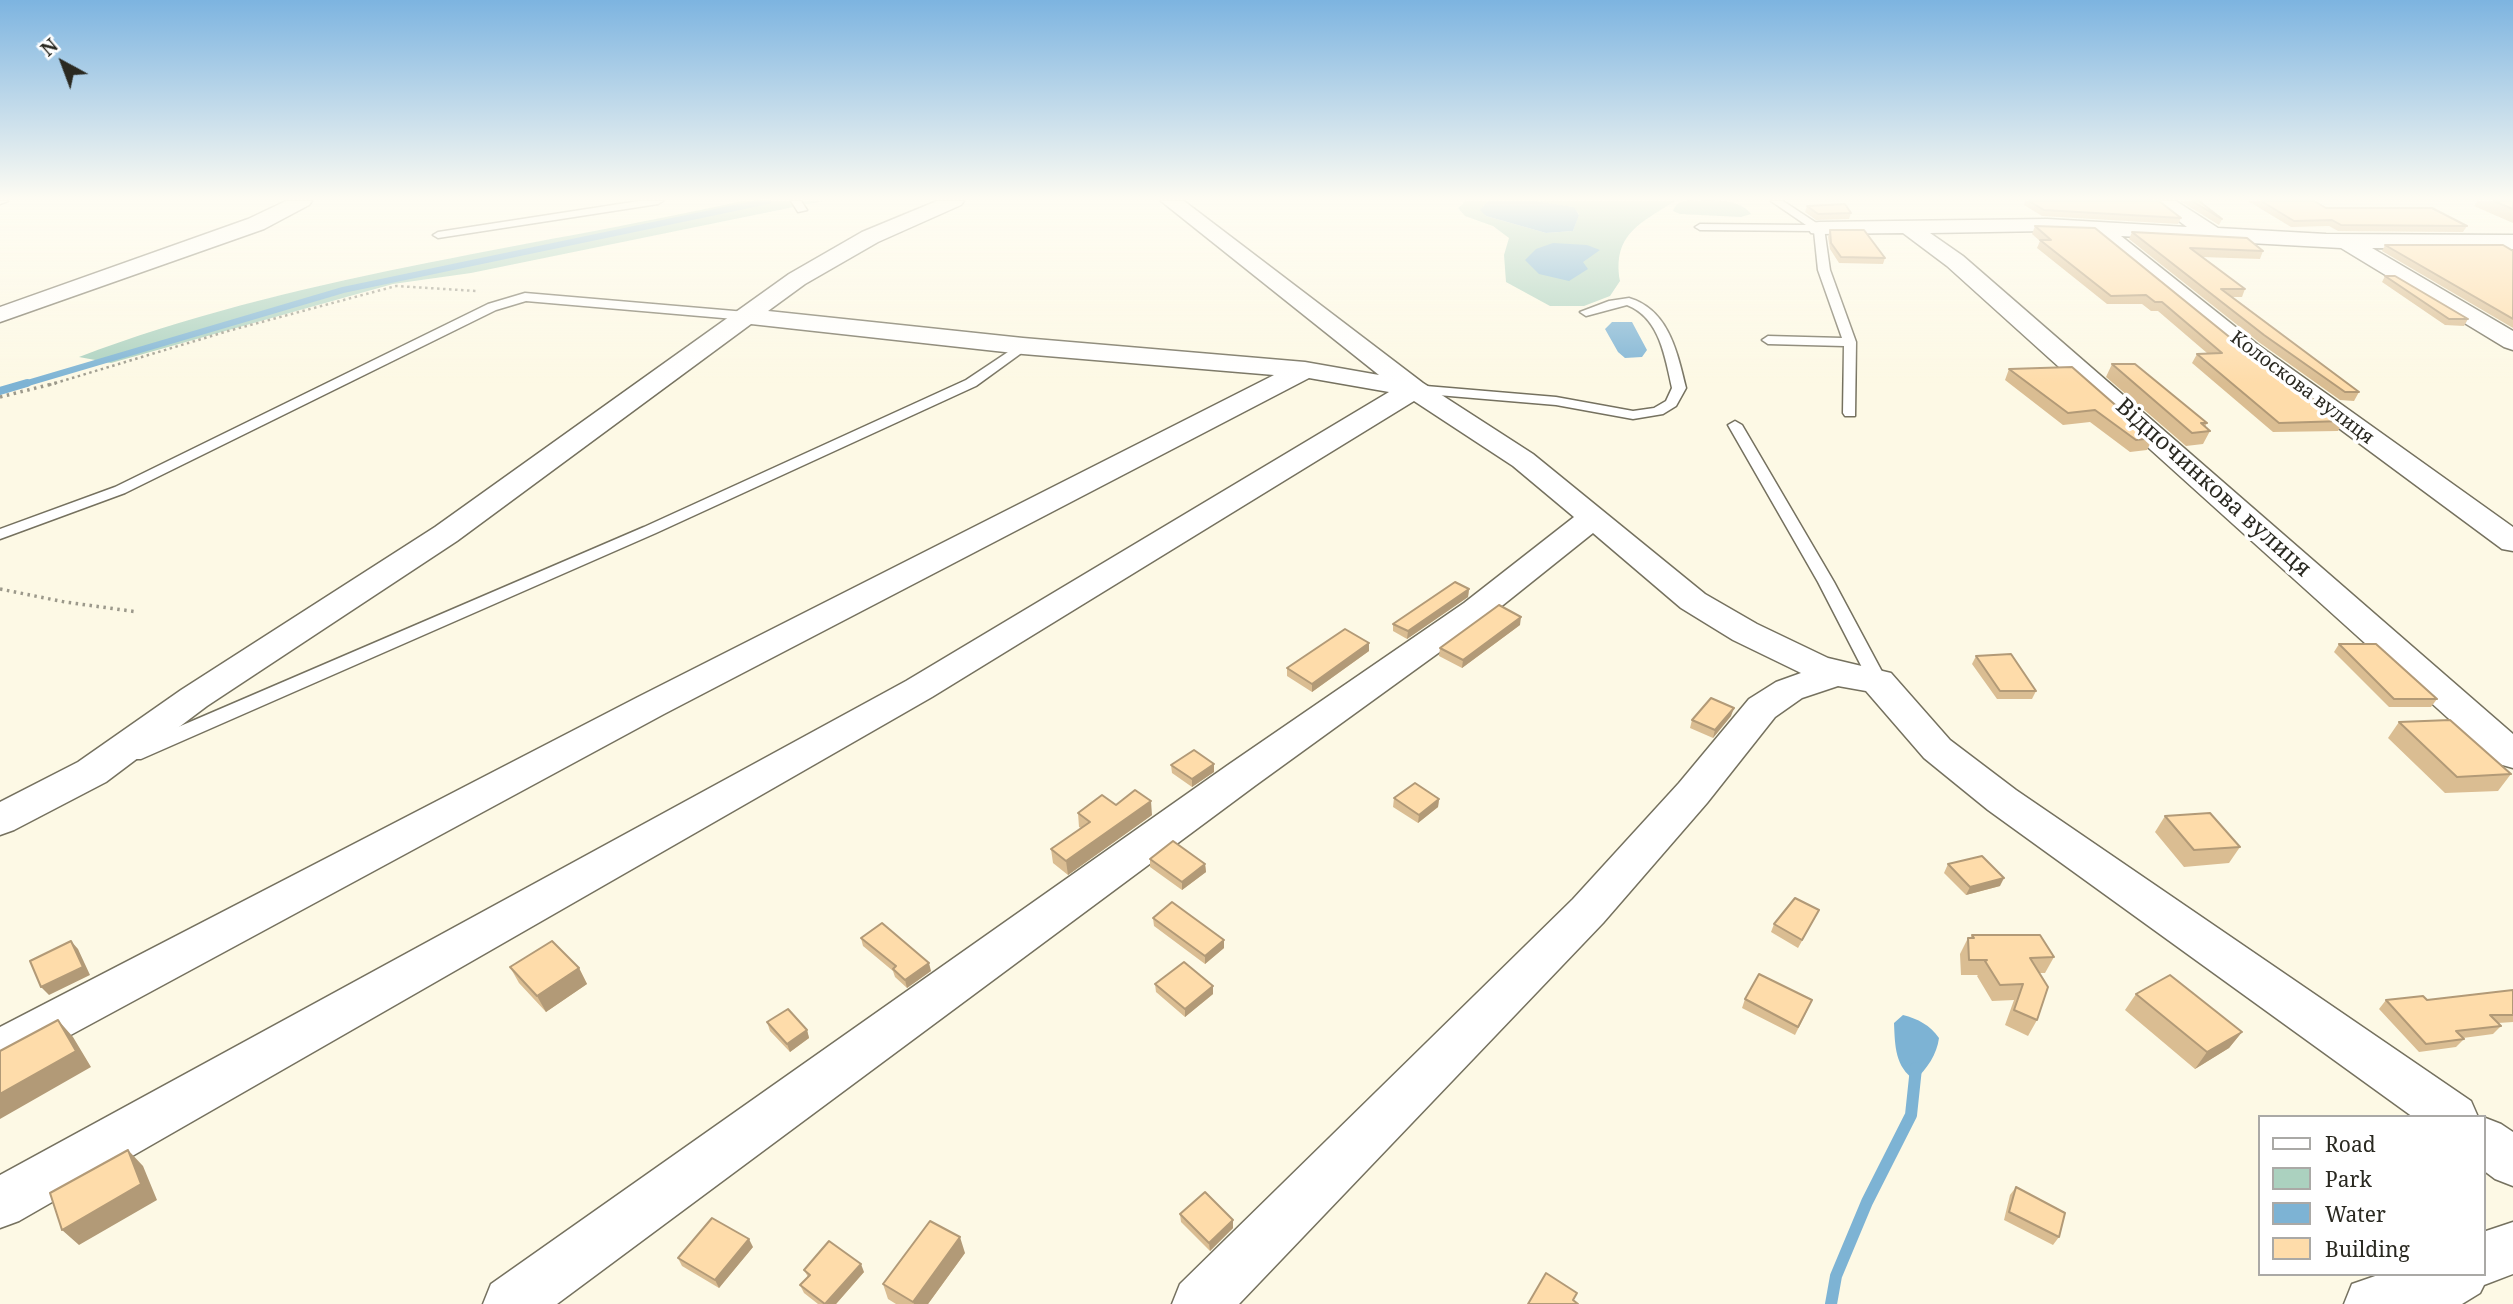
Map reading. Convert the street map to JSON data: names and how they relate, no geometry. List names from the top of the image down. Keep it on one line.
{"streets":{"street":["Колоскова вулиця","Відпочинкова вулиця"]},"legend":["Road","Park","Water","Building"],"north":"top left"}
